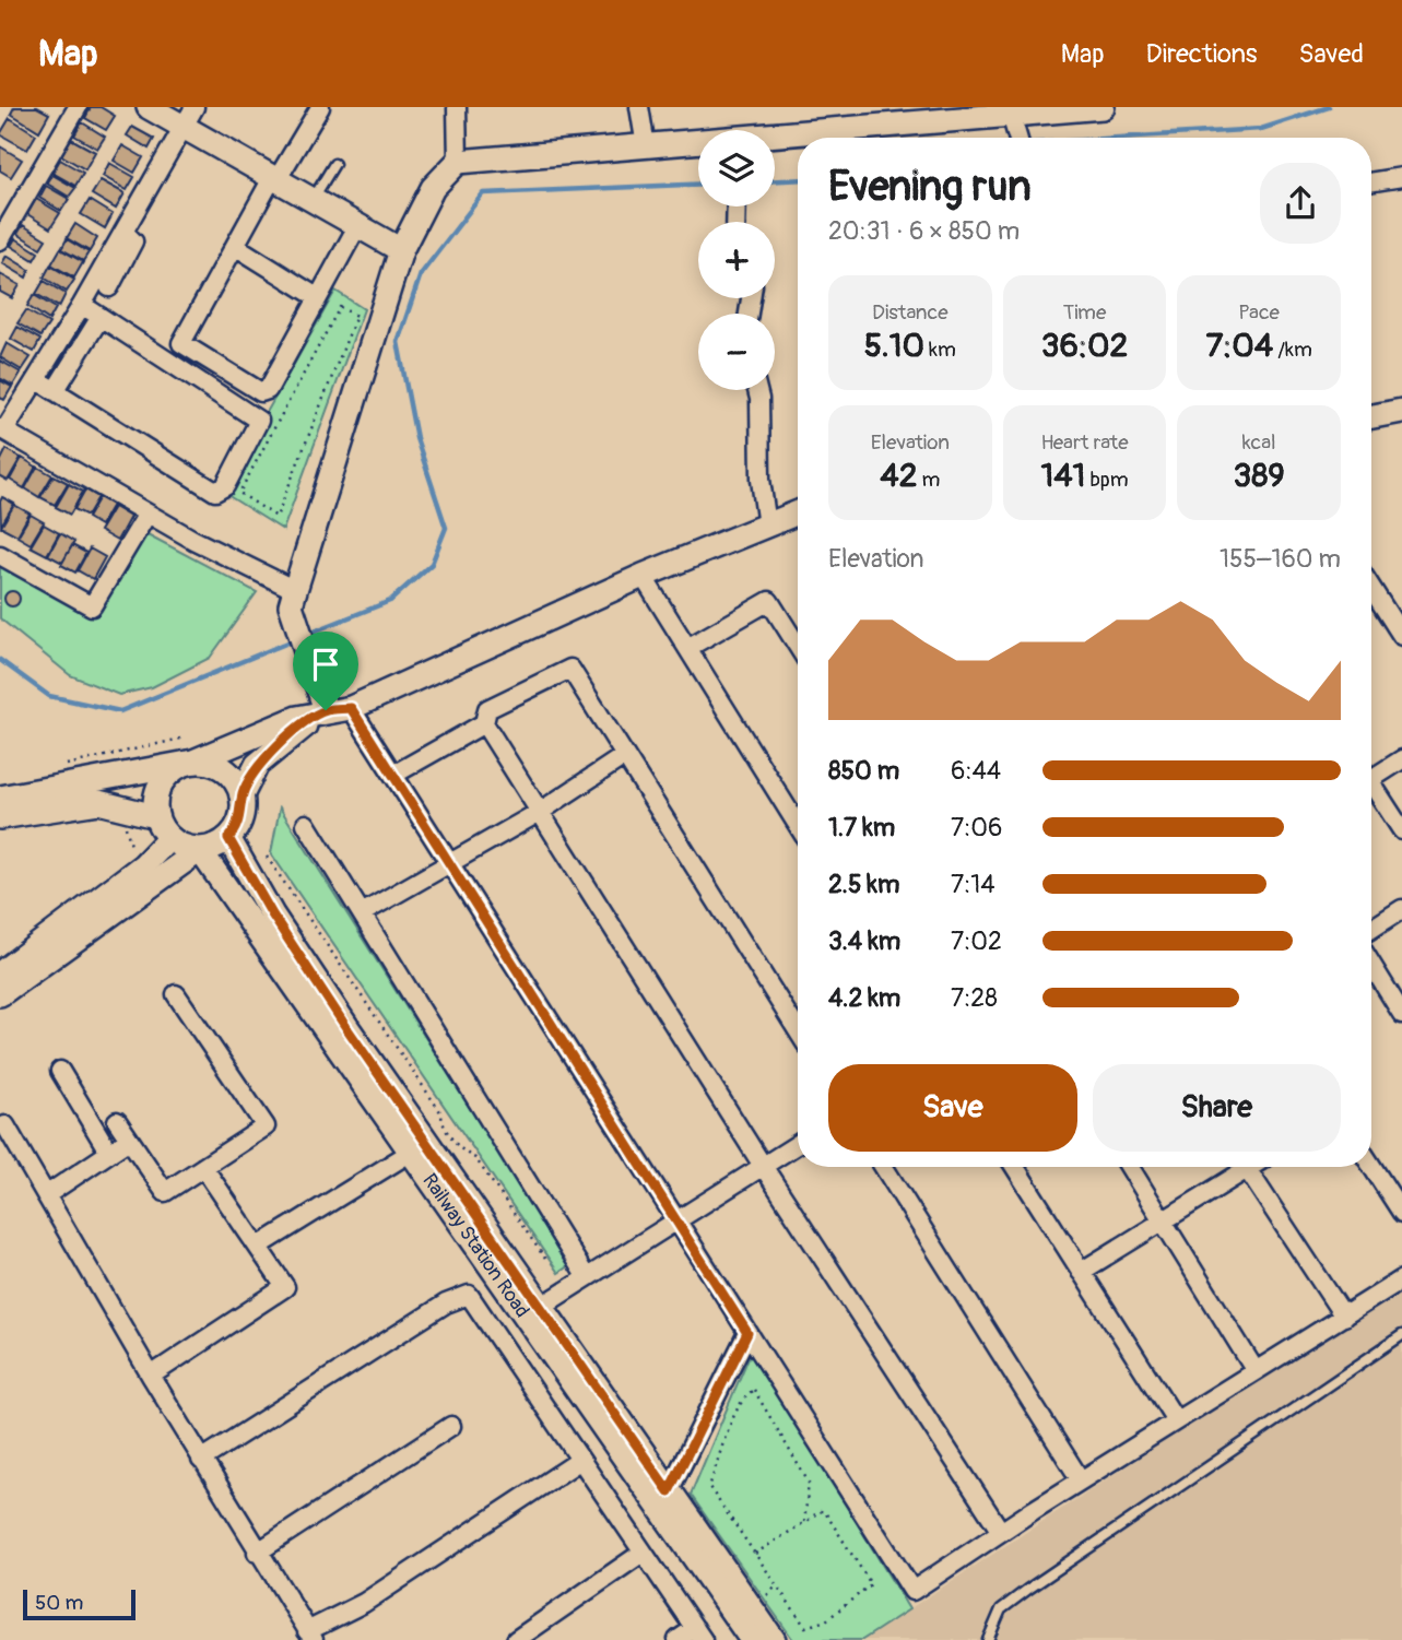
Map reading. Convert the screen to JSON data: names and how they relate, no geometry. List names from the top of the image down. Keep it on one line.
{"streets":{"street":["Railway Station Road"]},"scale_bar":"50 m","page":{"header":"Map","nav":["Map","Directions","Saved"],"map_buttons":["+","−"],"heading":["Evening run","20:31 · 6 × 850 m"],"stats":[["Distance","5.10 km"],["Time","36:02"],["Pace","7:04 /km"],["Elevation","42 m"],["Heart rate","141 bpm"],["kcal","389"]],"chart":["Elevation","155–160 m"],"list":[{"name":"850 m","note":"6:44"},{"name":"1.7 km","note":"7:06"},{"name":"2.5 km","note":"7:14"},{"name":"3.4 km","note":"7:02"},{"name":"4.2 km","note":"7:28"}],"buttons":["Save","Share"],"scale":"50 m"}}
